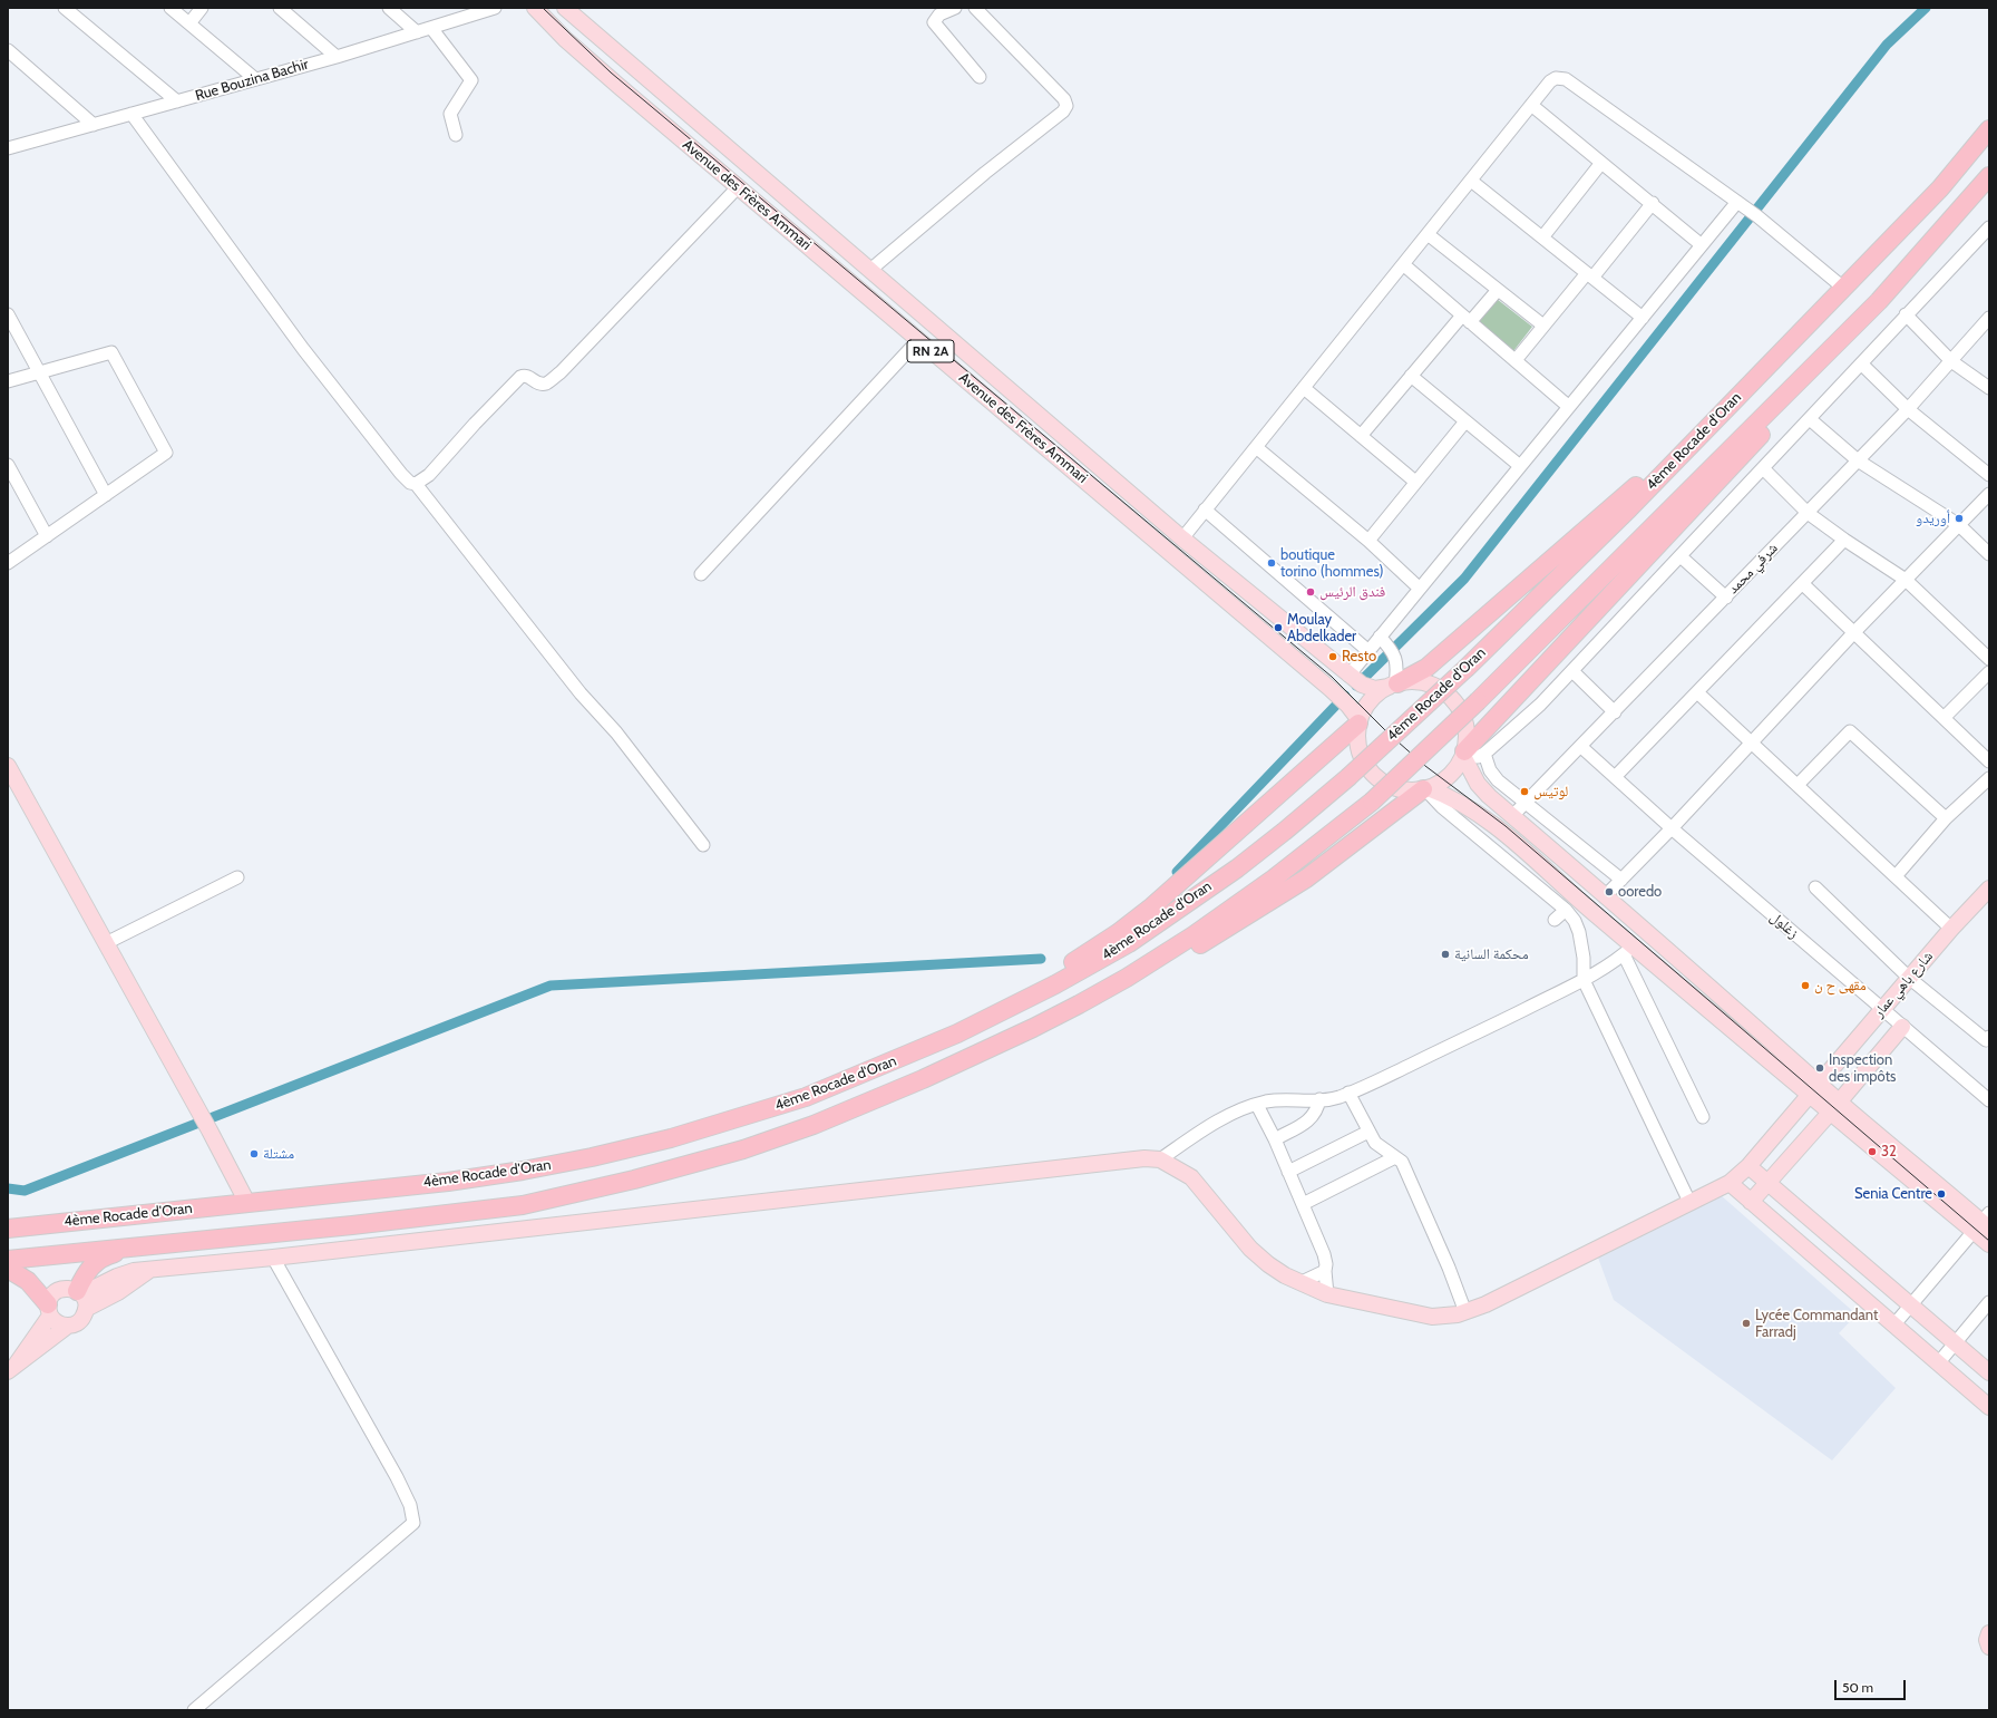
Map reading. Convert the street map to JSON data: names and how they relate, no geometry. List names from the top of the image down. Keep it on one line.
{"streets":{"highway":["4ème Rocade d'Oran"],"main road":["Avenue des Frères Ammari","RN 2A","شارع باهي عمار"],"street":["Rue Bouzina Bachir","شرفي محمد","زغلول"]},"crossings":[["Avenue des Frères Ammari","RN 2A"],["شرفي محمد","زغلول"],["زغلول","شارع باهي عمار"]],"places":["أوريدو","boutique torino (hommes)","فندق الرئيس","Moulay Abdelkader","Resto","لوتيس","ooredo","محكمة السانية","مقهى ح ن","Inspection des impôts","32","مشتلة","Senia Centre","Lycée Commandant Farradj"],"scale_bar":"50 m"}
